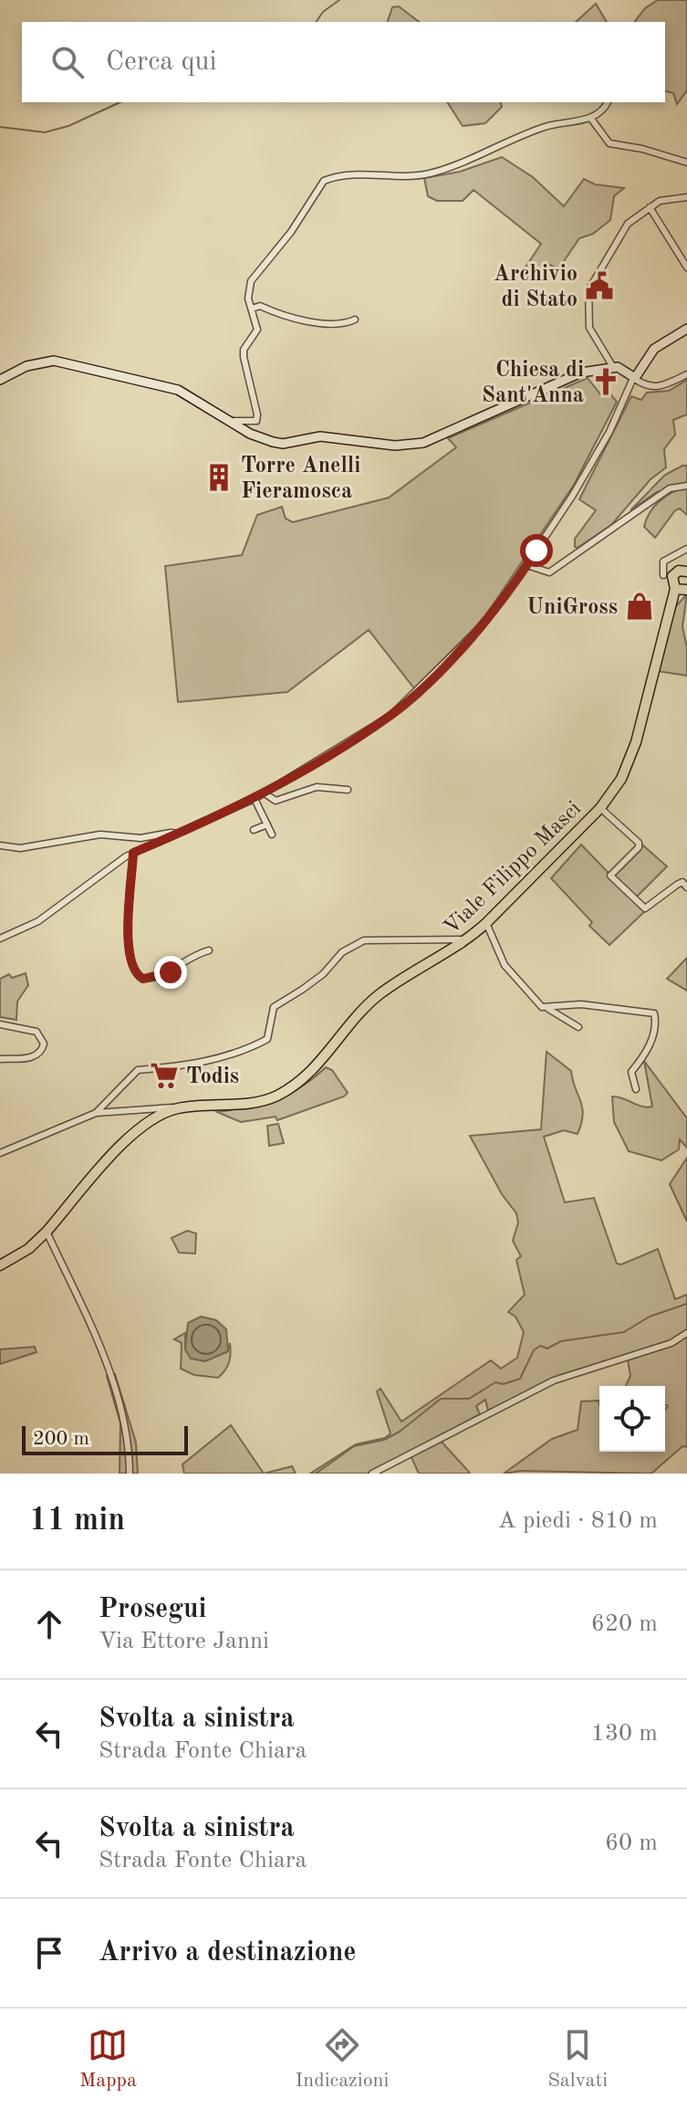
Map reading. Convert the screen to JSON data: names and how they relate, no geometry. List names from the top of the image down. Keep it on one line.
{"streets":{"main road":["Viale Filippo Masci"]},"places":{"public building":["Archivio di Stato"],"church":["Chiesa di Sant'Anna"],"building":["Torre Anelli Fieramosca"],"shop":["UniGross"],"supermarket":["Todis"]},"scale_bar":"200 m","page":{"search":"Cerca qui","scale":"200 m","heading":["11 min","A piedi · 810 m"],"list":[["Prosegui","Via Ettore Janni","620 m"],["Svolta a sinistra","Strada Fonte Chiara","130 m"],["Svolta a sinistra","Strada Fonte Chiara","60 m"],"Arrivo a destinazione"],"nav":["Mappa","Indicazioni","Salvati"]}}
